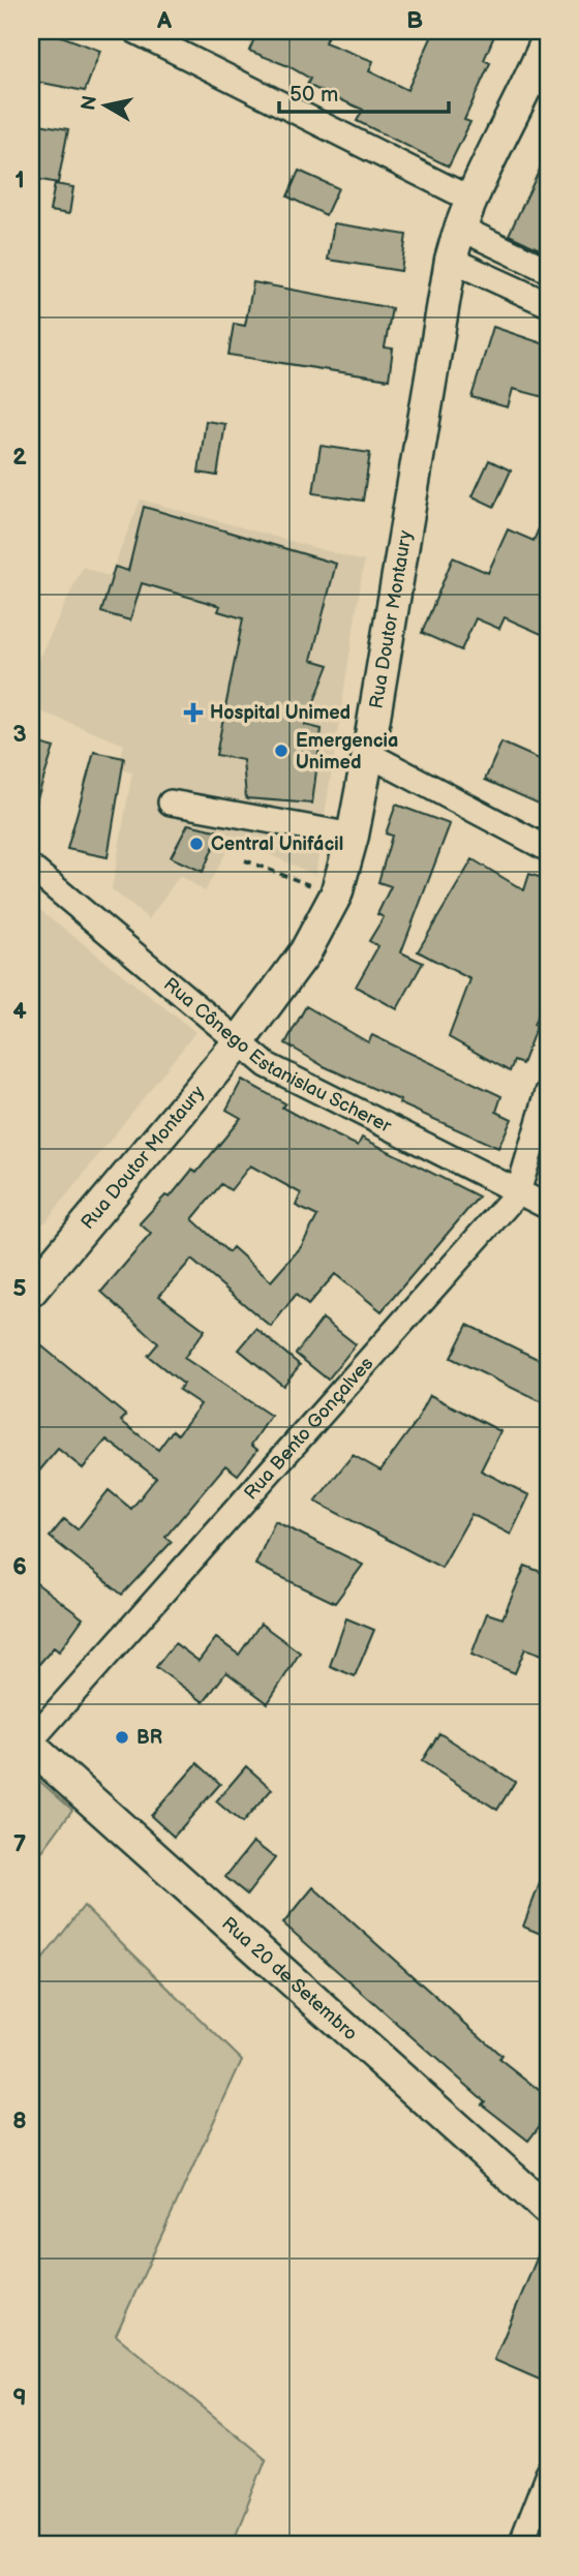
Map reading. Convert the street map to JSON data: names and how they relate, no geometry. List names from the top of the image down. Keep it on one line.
{"streets":{"main road":["Rua Doutor Montaury","Rua 20 de Setembro"],"street":["Rua Cônego Estanislau Scherer","Rua Bento Gonçalves"]},"crossings":[["Rua Doutor Montaury","Rua Cônego Estanislau Scherer"],["Rua Cônego Estanislau Scherer","Rua Bento Gonçalves"]],"places":{"health":["Hospital Unimed"],"other":["Emergencia Unimed","Central Unifácil","BR"]},"scale_bar":"50 m","north":"left","grid":{"columns":["A","B"],"rows":["1","2","3","4","5","6","7","8","9"]}}
